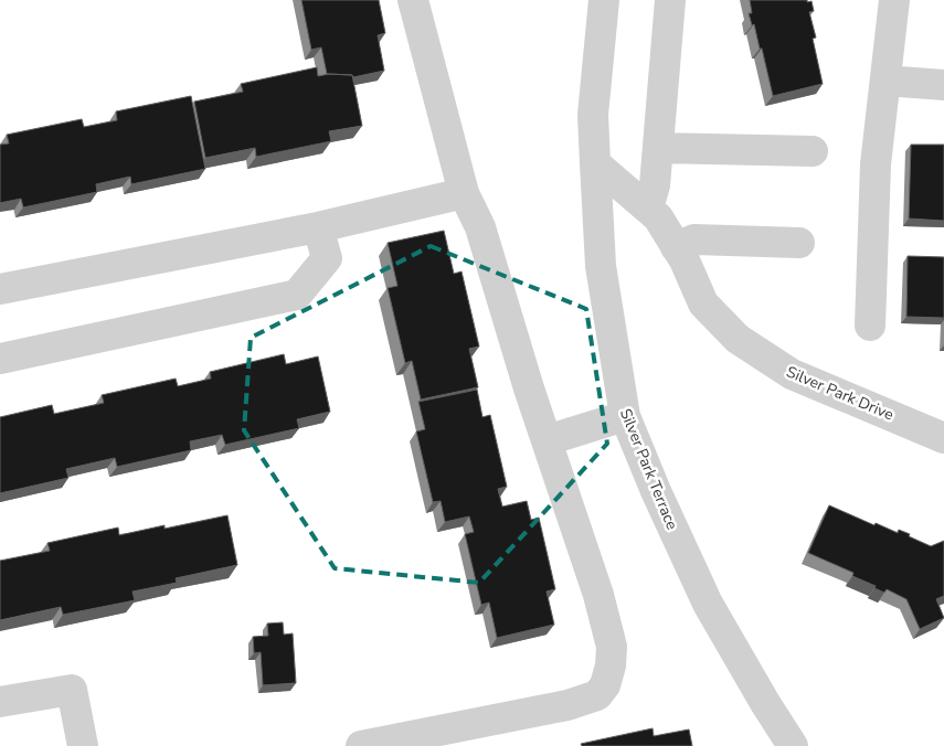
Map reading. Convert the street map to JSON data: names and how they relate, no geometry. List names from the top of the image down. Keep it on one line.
{"streets":{"street":["Silver Park Drive","Silver Park Terrace"]},"crossings":[["Silver Park Drive","Silver Park Terrace"]]}
